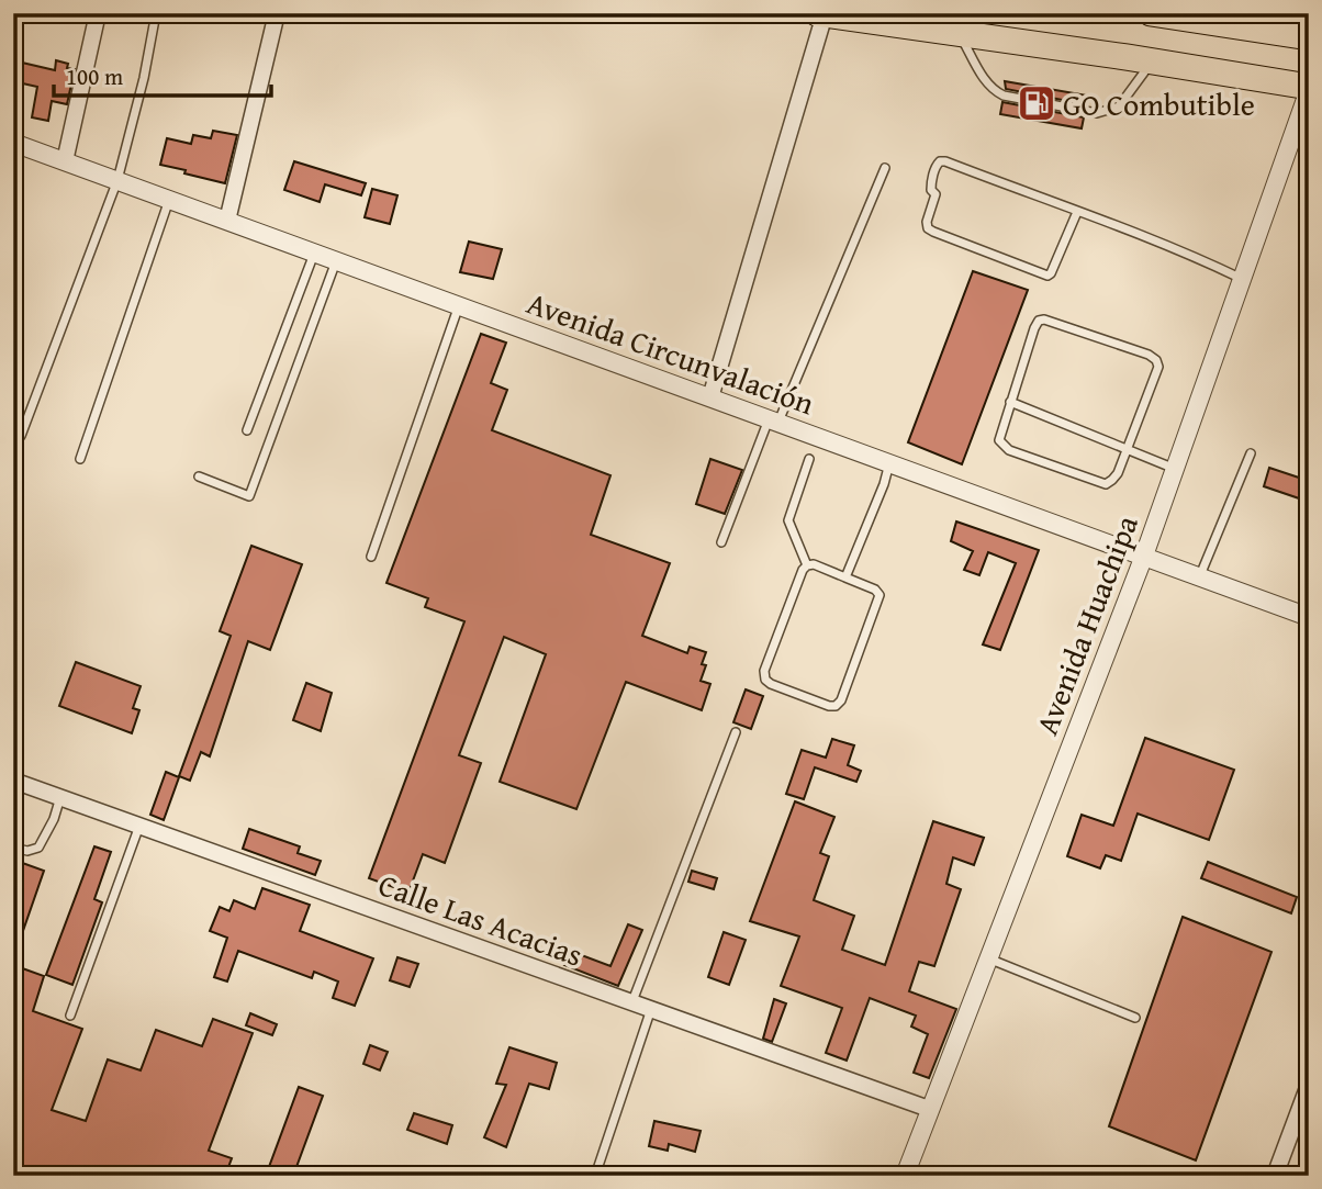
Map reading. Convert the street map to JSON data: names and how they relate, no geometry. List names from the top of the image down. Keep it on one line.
{"streets":{"street":["Avenida Circunvalación","Avenida Huachipa","Calle Las Acacias"]},"crossings":[["Avenida Circunvalación","Avenida Huachipa"],["Avenida Huachipa","Calle Las Acacias"]],"places":{"fuel station":["GO Combutible"]},"scale_bar":"100 m"}
